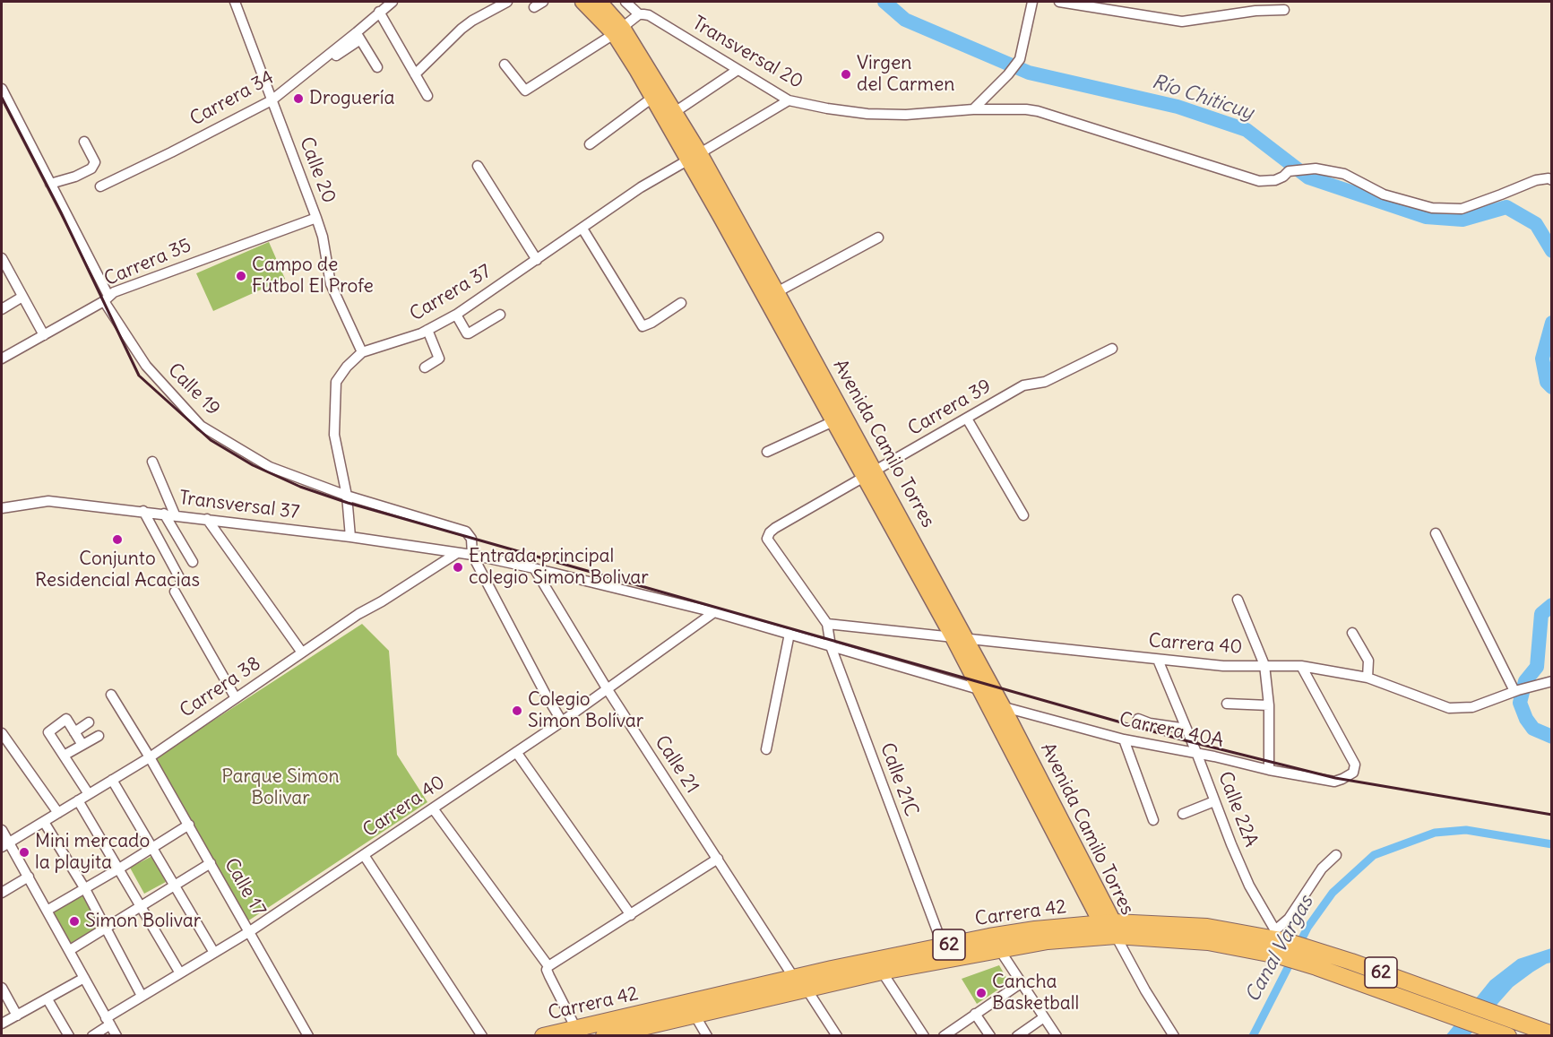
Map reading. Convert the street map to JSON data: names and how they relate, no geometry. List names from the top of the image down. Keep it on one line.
{"streets":{"highway":["Carrera 42","62"],"main road":["Avenida Camilo Torres"],"street":["Transversal 20","Carrera 34","Calle 20","Carrera 35","Carrera 37","Calle 19","Carrera 39","Transversal 37","Carrera 40","Carrera 38","Carrera 40A","Calle 21","Calle 21C","Calle 22A","Calle 17"]},"crossings":[["Transversal 20","Carrera 37"],["Carrera 34","Calle 20"],["Calle 20","Carrera 35"],["Calle 20","Carrera 37"],["Carrera 35","Calle 19"],["Carrera 37","Calle 19"],["Carrera 37","Avenida Camilo Torres"],["Carrera 37","Transversal 37"],["Carrera 39","Avenida Camilo Torres"],["Carrera 39","Carrera 40"],["Carrera 39","Calle 21C"],["Avenida Camilo Torres","Carrera 40"],["Avenida Camilo Torres","Carrera 40A"],["Avenida Camilo Torres","Carrera 42"],["Transversal 37","Carrera 38"],["Carrera 40","Carrera 40A"],["Carrera 40","Calle 21"],["Carrera 40","Calle 21C"],["Carrera 40","Calle 22A"],["Carrera 40","Calle 17"],["Carrera 38","Calle 17"],["Carrera 40A","Calle 22A"],["Calle 21","Carrera 42"],["Calle 21C","Carrera 42"],["Calle 22A","Carrera 42"],["Carrera 42","62"]],"water":["Río Chiticuy","Canal Vargas"],"parks":["Parque Simon Bolivar"],"places":["Virgen del Carmen","Droguería","Campo de Fútbol El Profe","Conjunto Residencial Acacias","Entrada principal colegio Simon Bolivar","Colegio Simon Bolívar","Mini mercado la playita","Simon Bolivar","Cancha Basketball"]}
